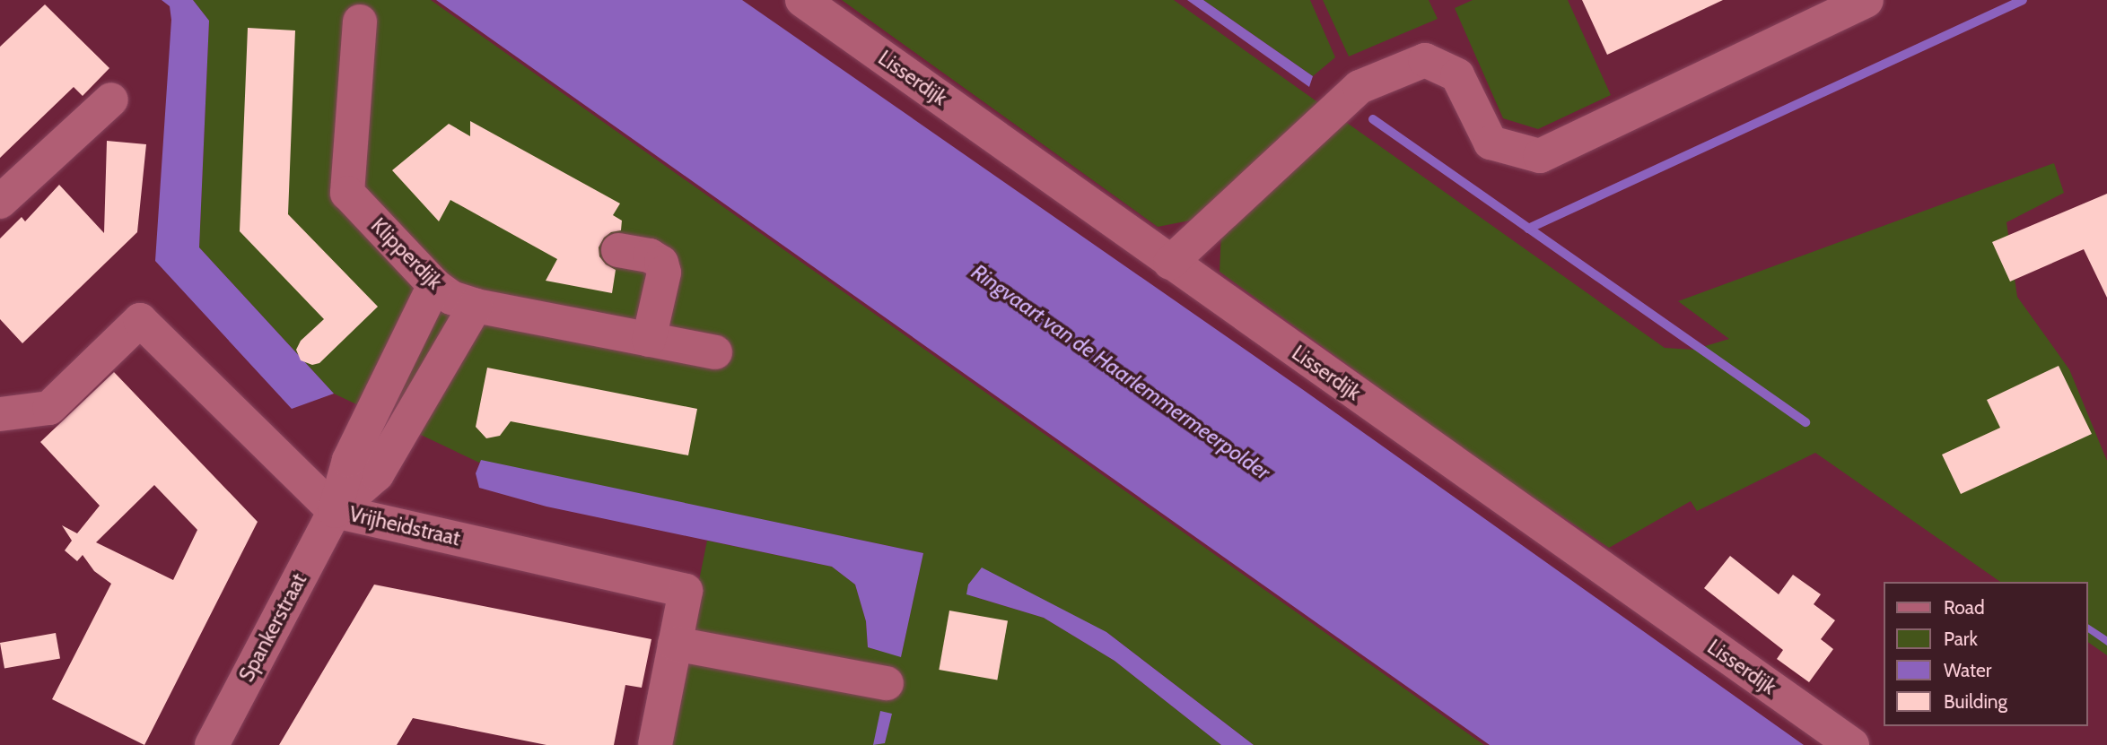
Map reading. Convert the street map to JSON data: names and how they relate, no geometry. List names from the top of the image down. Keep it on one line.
{"streets":{"street":["Lisserdijk","Klipperdijk","Vrijheidstraat","Spankerstraat"]},"crossings":[["Klipperdijk","Spankerstraat"],["Vrijheidstraat","Spankerstraat"]],"water":["Ringvaart van de Haarlemmermeerpolder"],"legend":["Road","Park","Water","Building"]}
